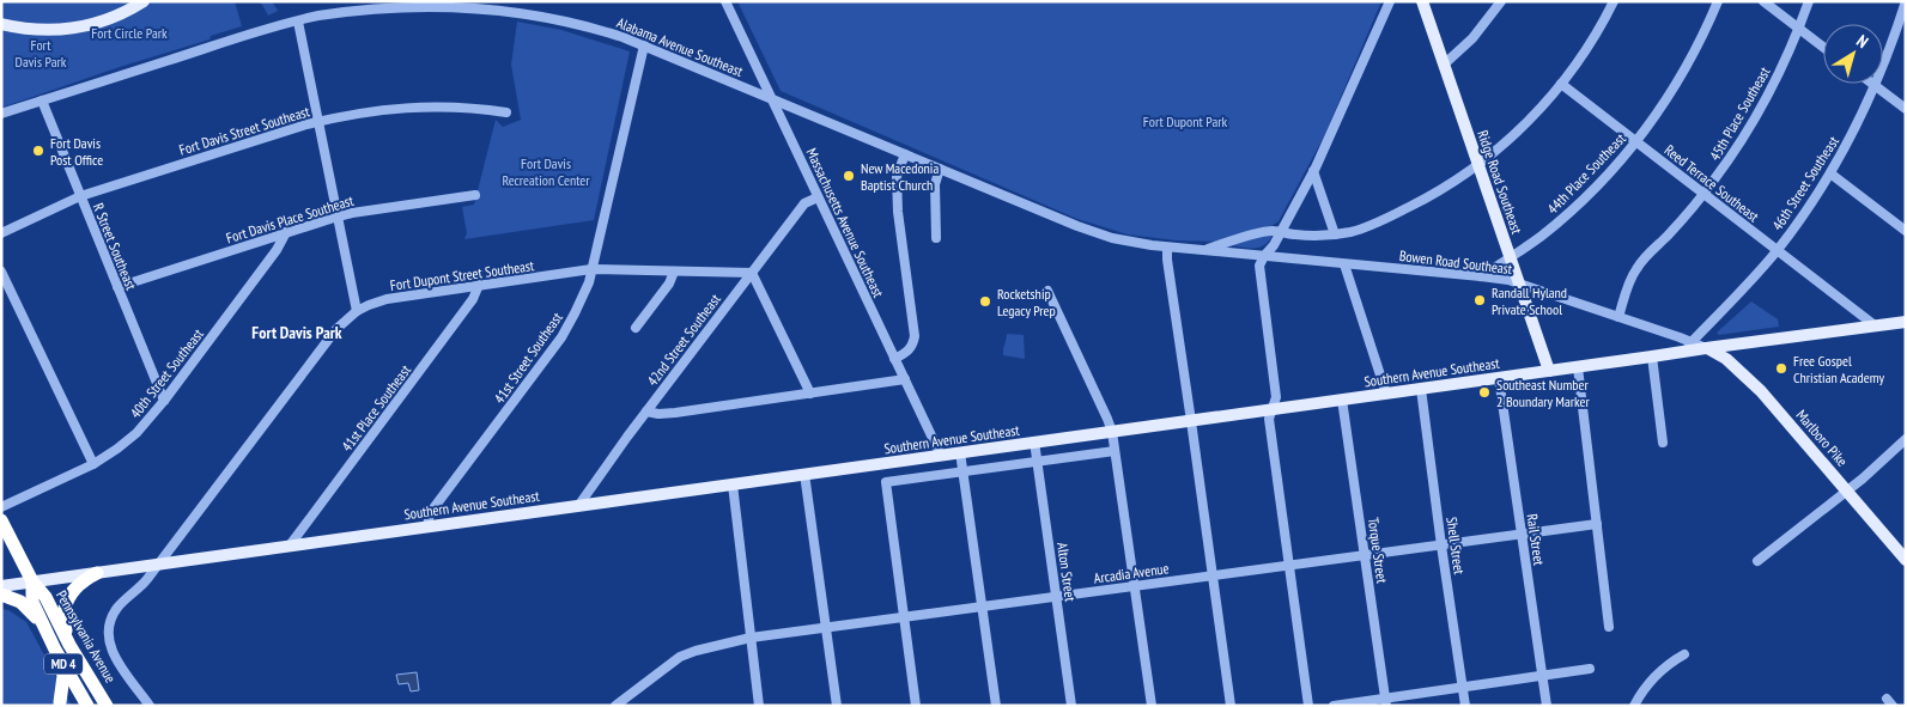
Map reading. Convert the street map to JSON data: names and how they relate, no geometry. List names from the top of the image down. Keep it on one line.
{"streets":{"highway":["Pennsylvania Avenue","MD 4"],"main road":["Ridge Road Southeast","Southern Avenue Southeast","Marlboro Pike"],"street":["Alabama Avenue Southeast","45th Place Southeast","Fort Davis Street Southeast","44th Place Southeast","Reed Terrace Southeast","46th Street Southeast","Fort Davis Place Southeast","Massachusetts Avenue Southeast","R Street Southeast","Bowen Road Southeast","Fort Dupont Street Southeast","42nd Street Southeast","41st Street Southeast","40th Street Southeast","41st Place Southeast","Rail Street","Shell Street","Torque Street","Alton Street","Arcadia Avenue"]},"crossings":[["Alabama Avenue Southeast","Massachusetts Avenue Southeast"],["Alabama Avenue Southeast","R Street Southeast"],["Alabama Avenue Southeast","Bowen Road Southeast"],["Alabama Avenue Southeast","41st Street Southeast"],["45th Place Southeast","Reed Terrace Southeast"],["45th Place Southeast","Bowen Road Southeast"],["Fort Davis Street Southeast","R Street Southeast"],["44th Place Southeast","Ridge Road Southeast"],["44th Place Southeast","Reed Terrace Southeast"],["44th Place Southeast","Bowen Road Southeast"],["Ridge Road Southeast","Bowen Road Southeast"],["Ridge Road Southeast","Southern Avenue Southeast"],["Reed Terrace Southeast","46th Street Southeast"],["Reed Terrace Southeast","Southern Avenue Southeast"],["46th Street Southeast","Bowen Road Southeast"],["46th Street Southeast","Southern Avenue Southeast"],["Fort Davis Place Southeast","R Street Southeast"],["Fort Davis Place Southeast","40th Street Southeast"],["Massachusetts Avenue Southeast","42nd Street Southeast"],["Massachusetts Avenue Southeast","Southern Avenue Southeast"],["R Street Southeast","40th Street Southeast"],["Bowen Road Southeast","Southern Avenue Southeast"],["Fort Dupont Street Southeast","42nd Street Southeast"],["Fort Dupont Street Southeast","41st Street Southeast"],["Fort Dupont Street Southeast","Southern Avenue Southeast"],["Fort Dupont Street Southeast","41st Place Southeast"],["42nd Street Southeast","Southern Avenue Southeast"],["41st Street Southeast","Southern Avenue Southeast"],["Southern Avenue Southeast","41st Place Southeast"],["Southern Avenue Southeast","Marlboro Pike"],["Southern Avenue Southeast","Rail Street"],["Southern Avenue Southeast","Shell Street"],["Southern Avenue Southeast","Torque Street"],["Southern Avenue Southeast","Alton Street"],["Southern Avenue Southeast","Pennsylvania Avenue"],["Rail Street","Arcadia Avenue"],["Shell Street","Arcadia Avenue"],["Torque Street","Arcadia Avenue"],["Alton Street","Arcadia Avenue"]],"districts":["Fort Davis Park"],"parks":["Fort Circle Park","Fort Davis Park","Fort Dupont Park","Fort Davis Recreation Center"],"places":["Fort Davis Post Office","New Macedonia Baptist Church","Randall Hyland Private School","Rocketship Legacy Prep","Free Gospel Christian Academy","Southeast Number 2 Boundary Marker"],"north":"top right"}
